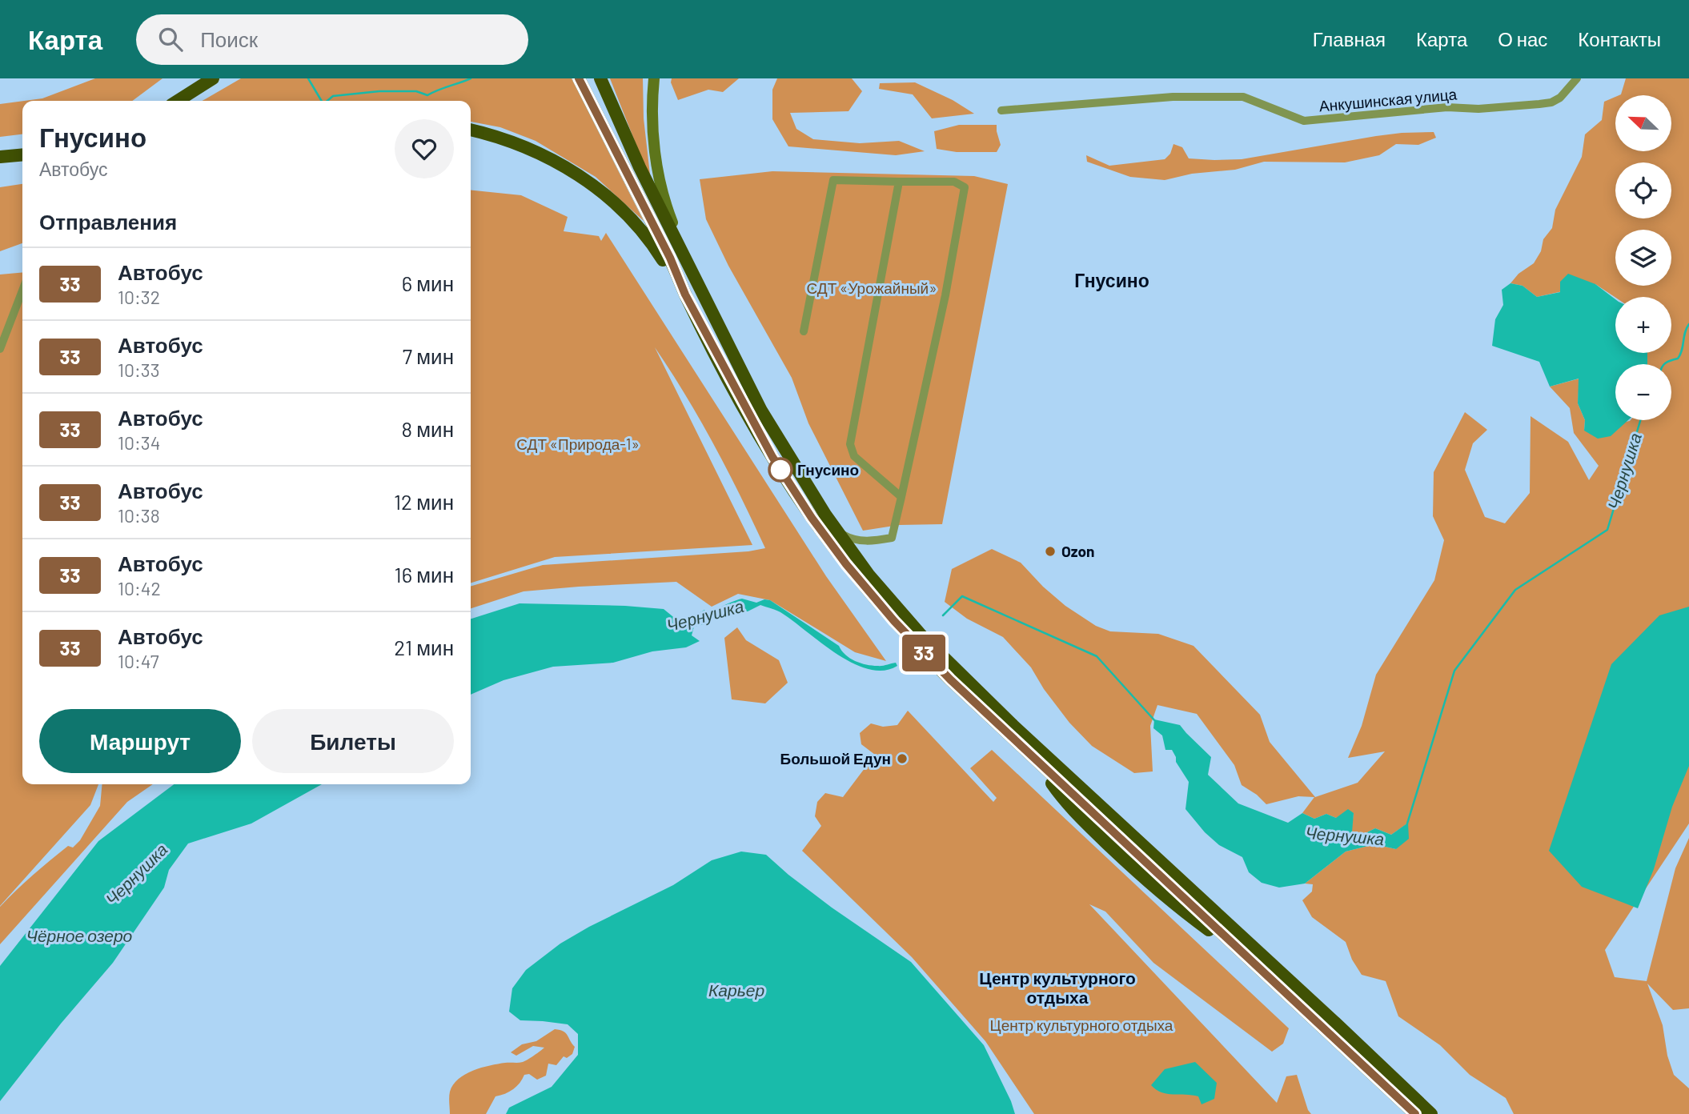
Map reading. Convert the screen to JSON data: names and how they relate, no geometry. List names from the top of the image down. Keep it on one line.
{"streets":{"street":["Анкушинская улица"]},"districts":["Гнусино","Центр культурного отдыха"],"water":["Чернушка","Чёрное озеро","Карьер"],"parks":["СДТ «Урожайный»","СДТ «Природа-1»","Центр культурного отдыха"],"places":["Гнусино","Ozon","Большой Едун"],"lines":["bus line 33"],"north":"top left","page":{"header":"Карта","search":"Поиск","nav":["Главная","Карта","О нас","Контакты"],"on_map":"33","map_buttons":["+","−"],"heading":[["Гнусино","Автобус"],"Отправления"],"list":[{"mark":"33","name":"Автобус","note":"10:32","value":"6 мин"},{"mark":"33","name":"Автобус","note":"10:33","value":"7 мин"},{"mark":"33","name":"Автобус","note":"10:34","value":"8 мин"},{"mark":"33","name":"Автобус","note":"10:38","value":"12 мин"},{"mark":"33","name":"Автобус","note":"10:42","value":"16 мин"},{"mark":"33","name":"Автобус","note":"10:47","value":"21 мин"}],"buttons":["Маршрут","Билеты"]}}
